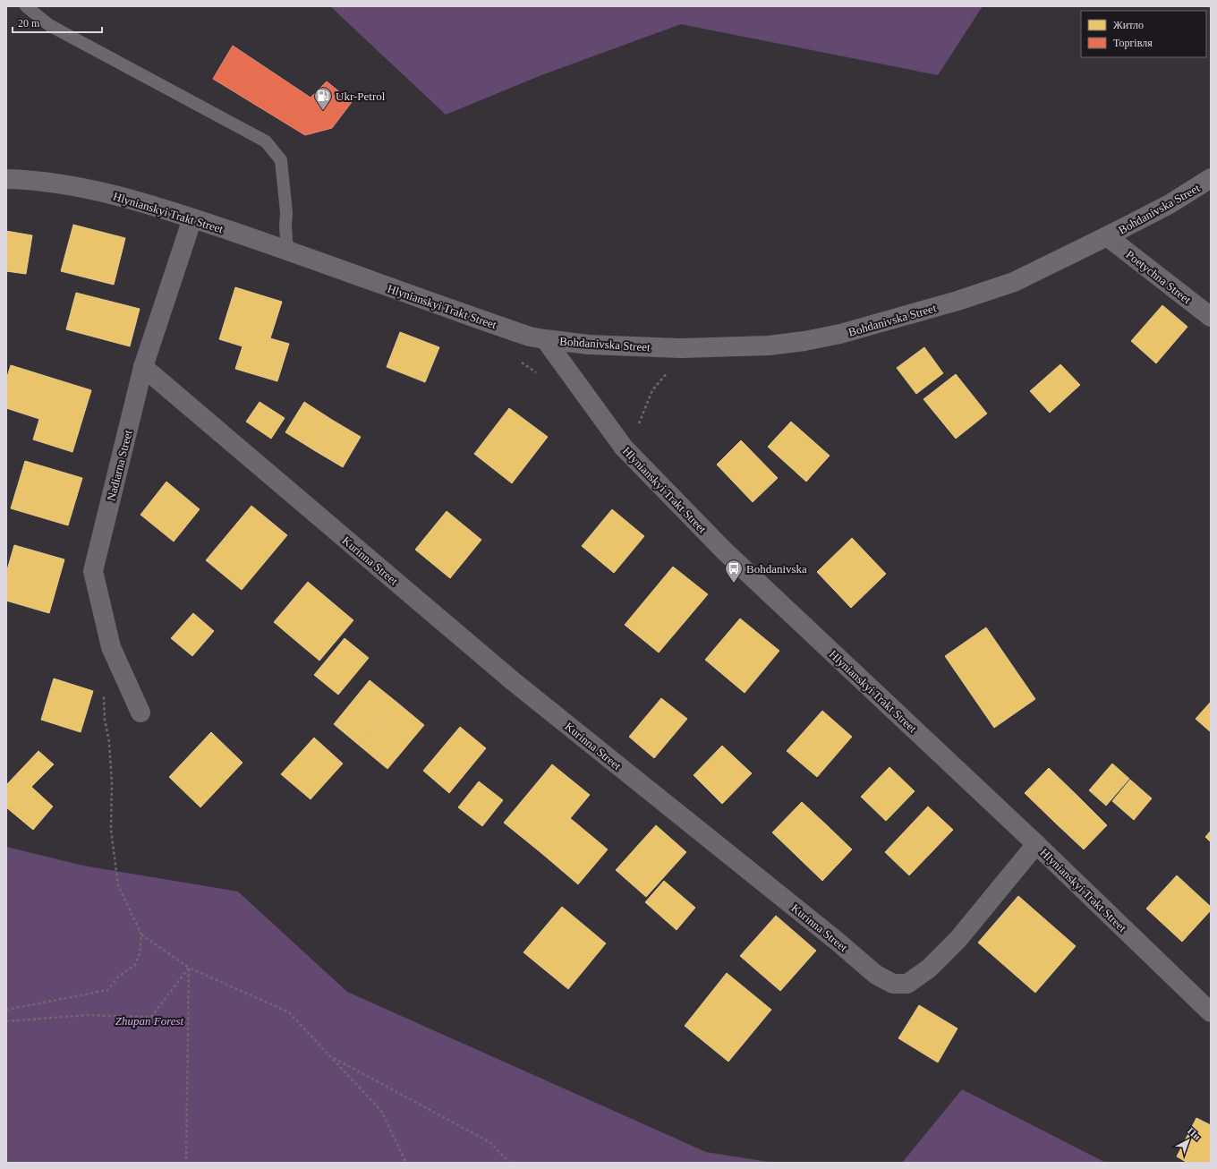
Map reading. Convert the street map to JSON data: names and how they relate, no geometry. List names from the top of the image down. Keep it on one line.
{"streets":{"main road":["Bohdanivska Street","Hlynianskyi Trakt Street"],"street":["Poetychna Street","Nadiarna Street","Kurinna Street"]},"crossings":[["Bohdanivska Street","Hlynianskyi Trakt Street"],["Bohdanivska Street","Poetychna Street"],["Hlynianskyi Trakt Street","Nadiarna Street"],["Hlynianskyi Trakt Street","Kurinna Street"],["Nadiarna Street","Kurinna Street"]],"parks":["Zhupan Forest"],"places":{"fuel station":["Ukr-Petrol"],"bus stop":["Bohdanivska"]},"legend":["Житло","Торгівля"],"scale_bar":"20 m","north":"top right"}
